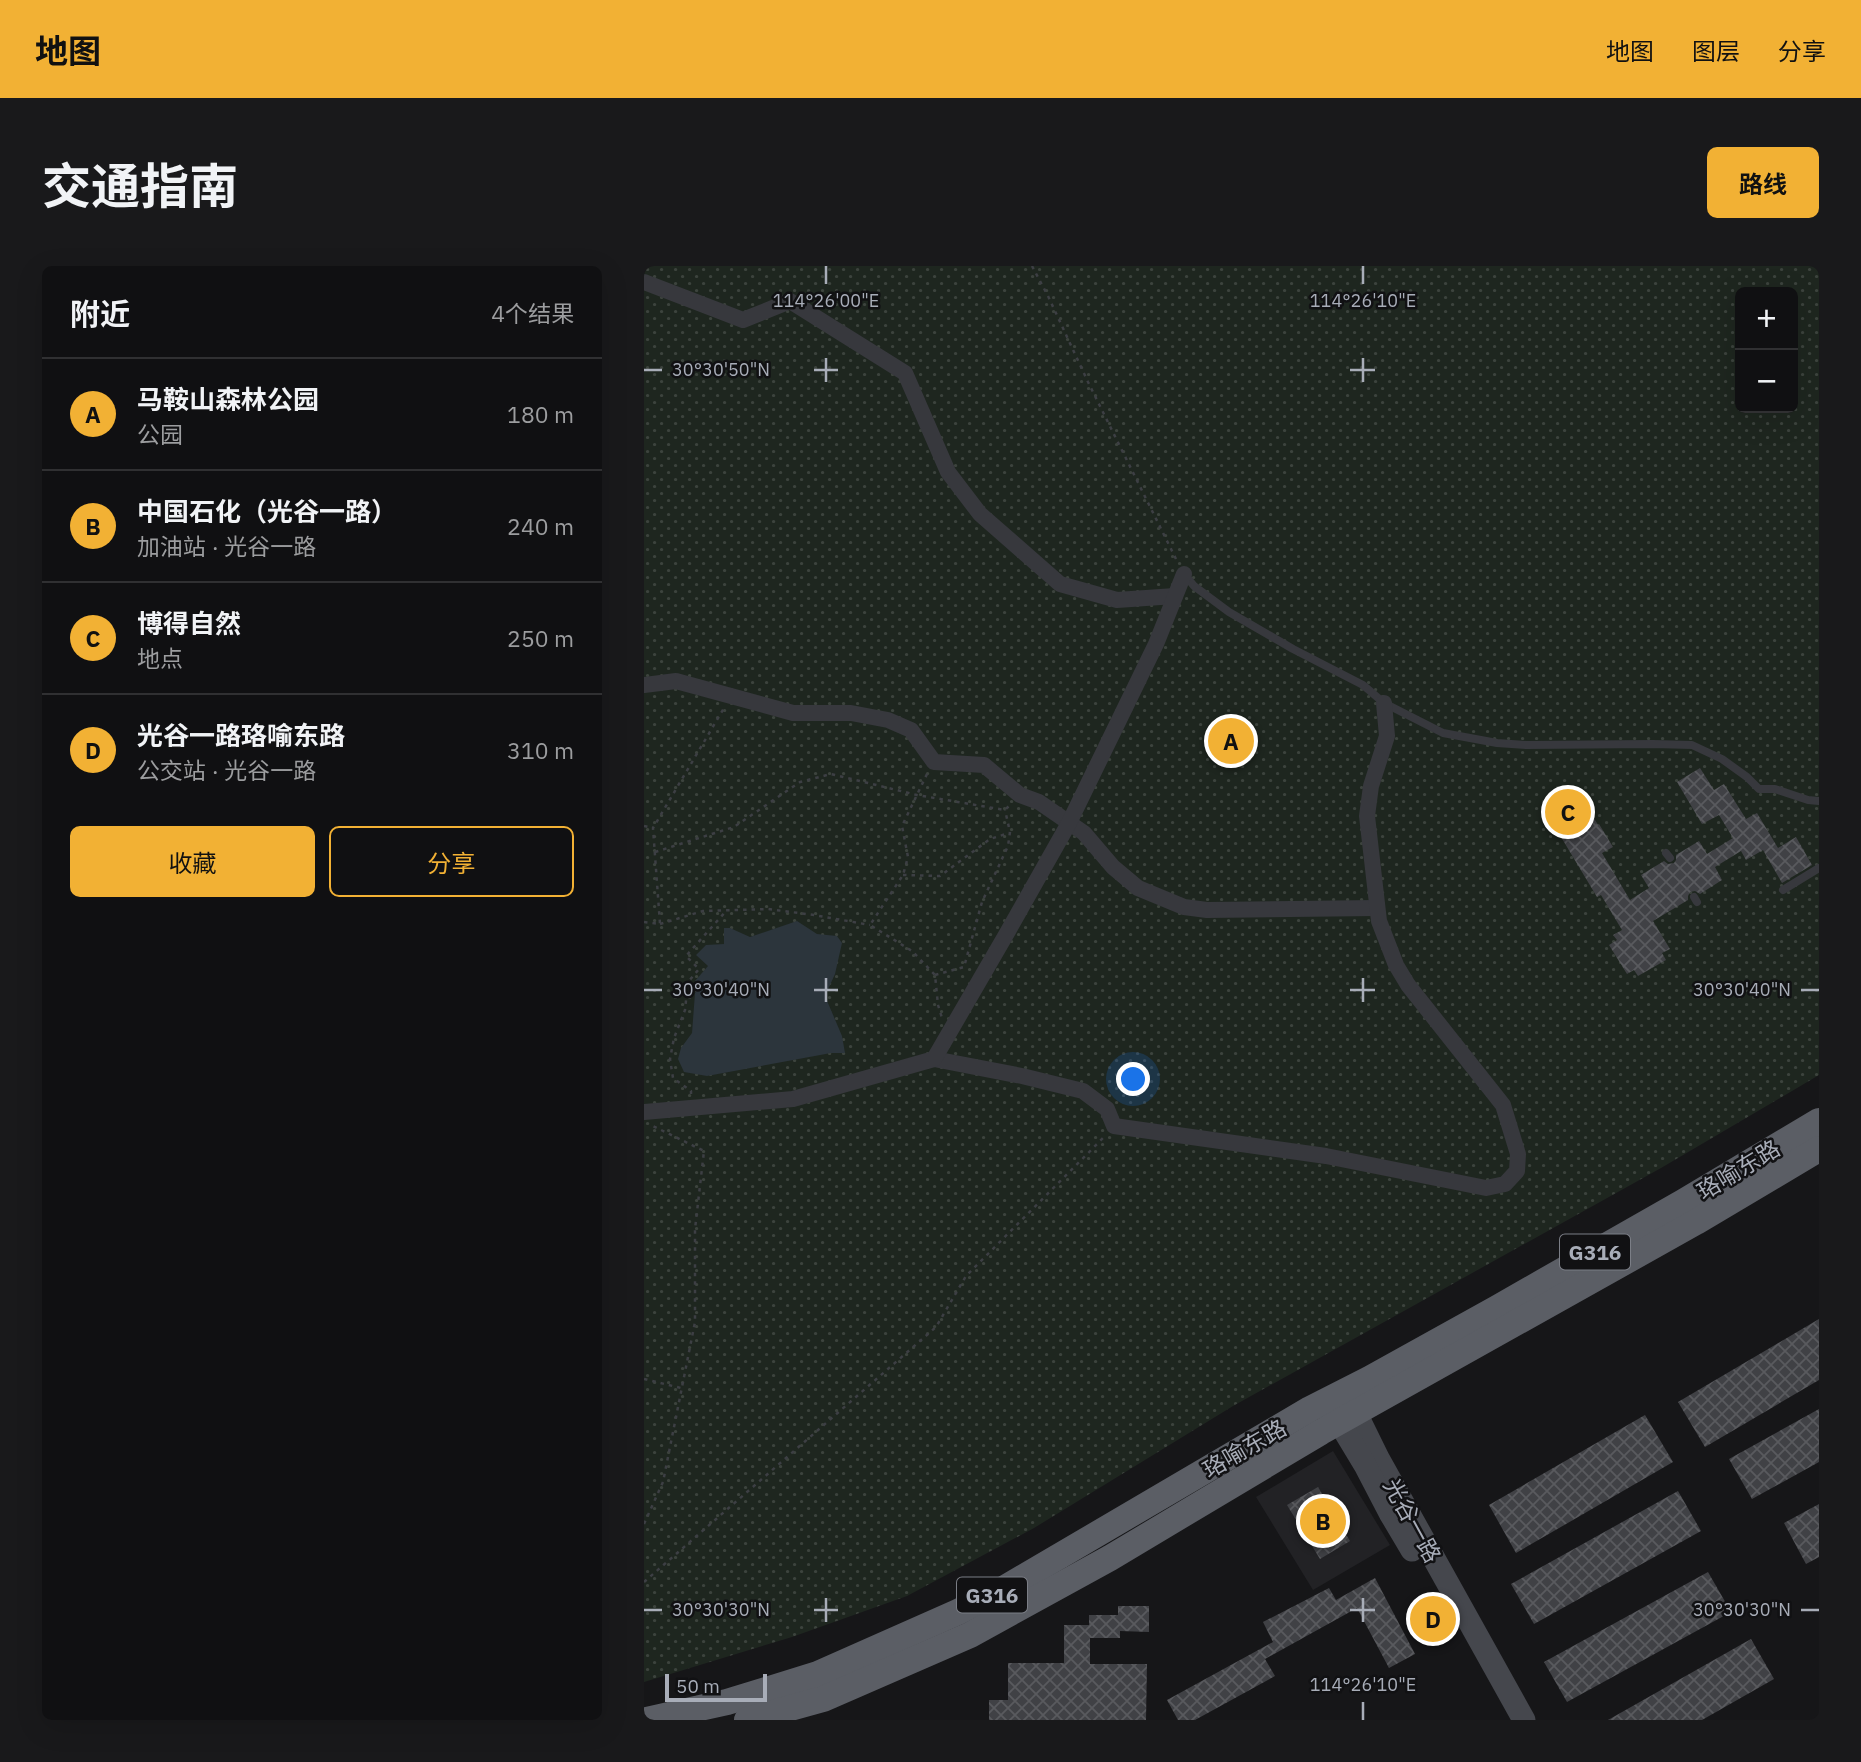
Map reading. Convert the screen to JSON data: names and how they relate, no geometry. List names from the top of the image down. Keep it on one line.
{"streets":{"highway":["珞喻东路","G316"],"main road":["光谷一路"]},"crossings":[["珞喻东路","光谷一路"]],"scale_bar":"50 m","page":{"header":"地图","nav":["地图","图层","分享"],"title":"交通指南","buttons":["路线",["收藏","分享"]],"heading":["附近","4个结果"],"map_buttons":["+","−"],"list":[{"mark":"A","name":"马鞍山森林公园","note":"公园","value":"180 m"},{"mark":"B","name":"中国石化（光谷一路）","note":"加油站 · 光谷一路","value":"240 m"},{"mark":"C","name":"博得自然","note":"地点","value":"250 m"},{"mark":"D","name":"光谷一路珞喻东路","note":"公交站 · 光谷一路","value":"310 m"}],"pins":["A","C","B","D"],"scale":"50 m"},"coordinates":["114°26'00\"E","114°26'10\"E","30°30'50\"N","30°30'40\"N","30°30'30\"N"]}
